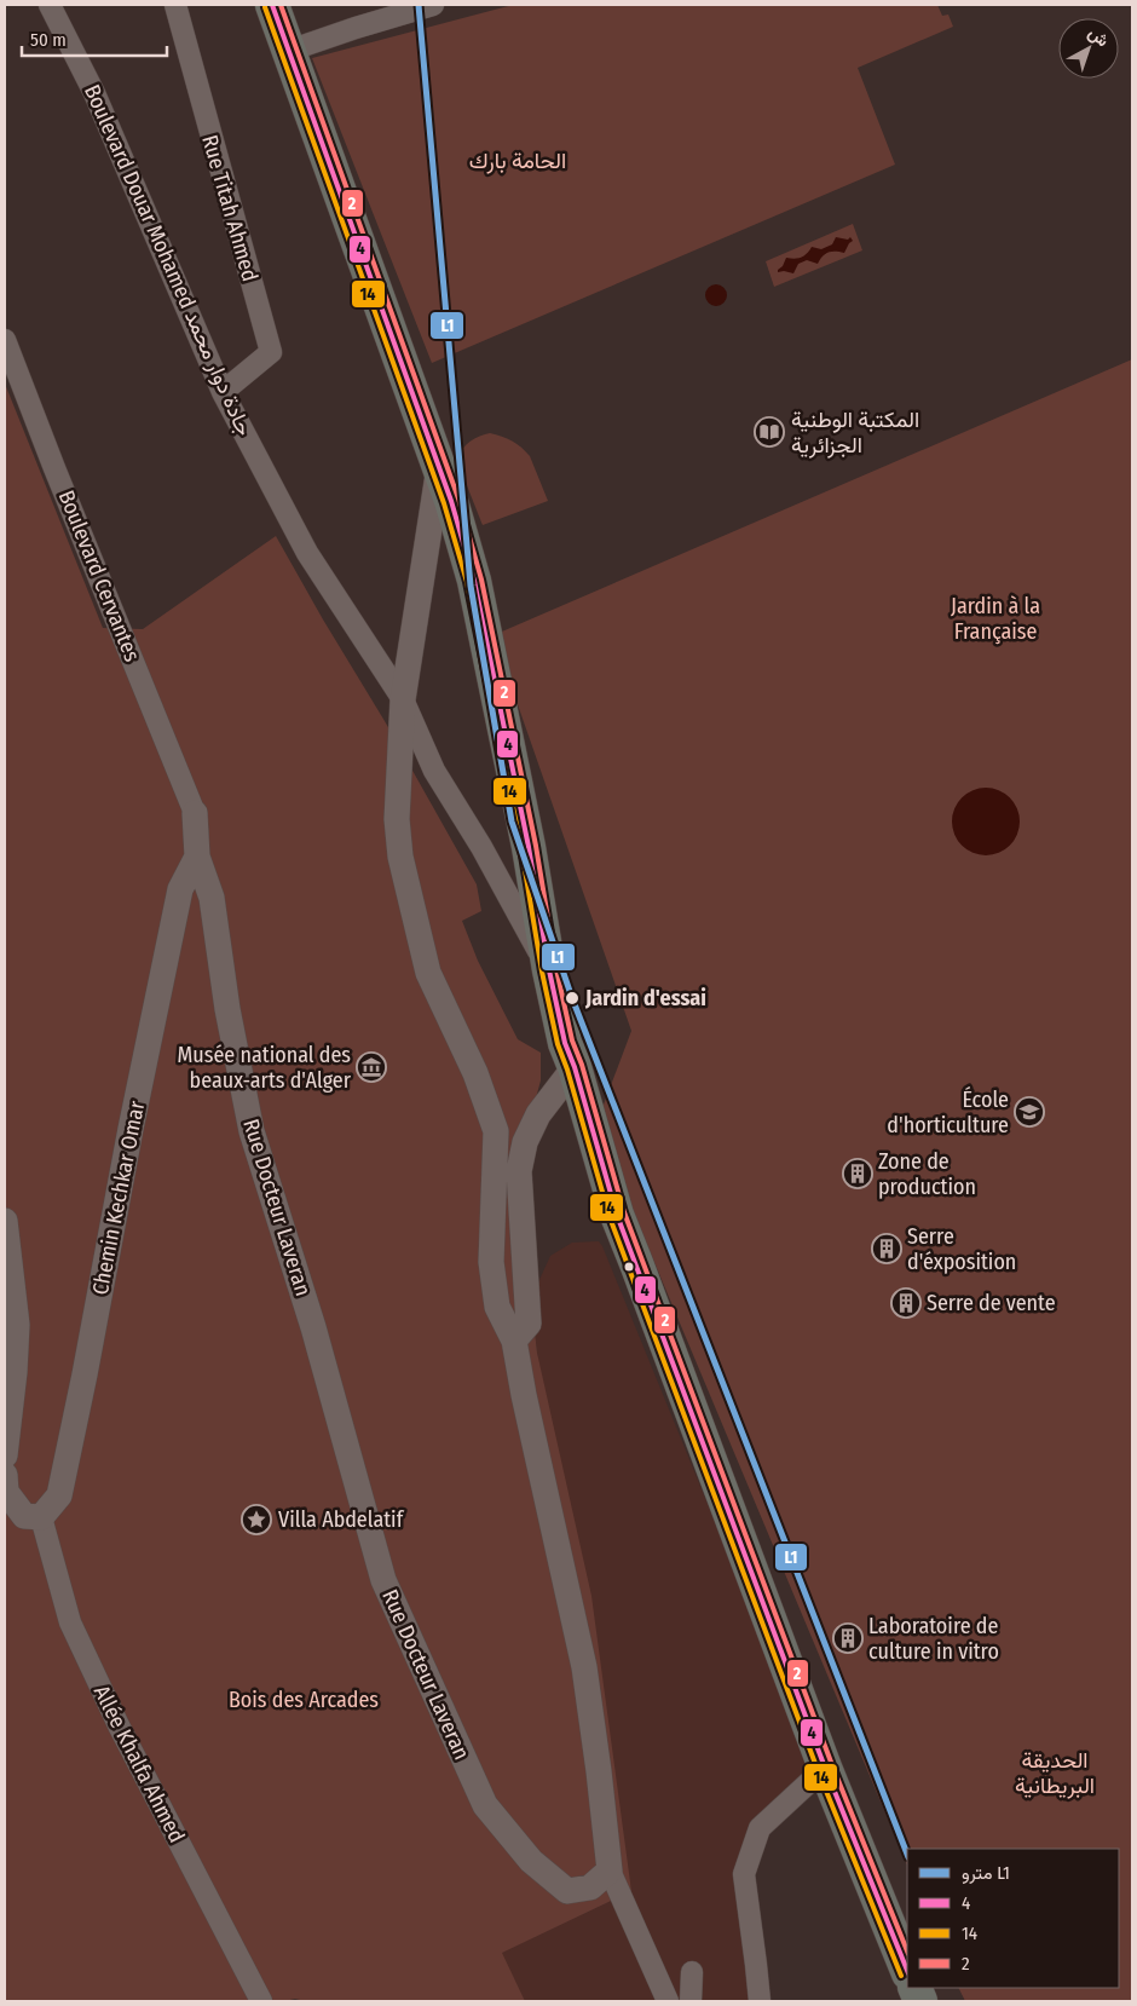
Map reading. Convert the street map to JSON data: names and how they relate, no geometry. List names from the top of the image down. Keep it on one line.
{"streets":{"street":["Rue Titah Ahmed","Boulevard Douar Mohamed جادة دوار محمد","Boulevard Cervantes","Chemin Kechkar Omar","Rue Docteur Laveran","Allée Khalfa Ahmed"]},"crossings":[["Rue Titah Ahmed","Boulevard Douar Mohamed جادة دوار محمد"],["Chemin Kechkar Omar","Rue Docteur Laveran"],["Chemin Kechkar Omar","Allée Khalfa Ahmed"]],"parks":["الحامة بارك","Jardin à la Française","Bois des Arcades","الحديقة البريطانية"],"places":{"library":["المكتبة الوطنية الجزائرية"],"other":["Jardin d'essai"],"museum":["Musée national des beaux-arts d'Alger"],"school or university":["École d'horticulture"],"building":["Zone de production","Serre d'éxposition","Serre de vente","Laboratoire de culture in vitro"],"place":["Villa Abdelatif"]},"lines":["metro line L1","transit line 4","transit line 2","transit line 14"],"legend":["مترو L1","4","14","2"],"scale_bar":"50 m","north":"top right"}
